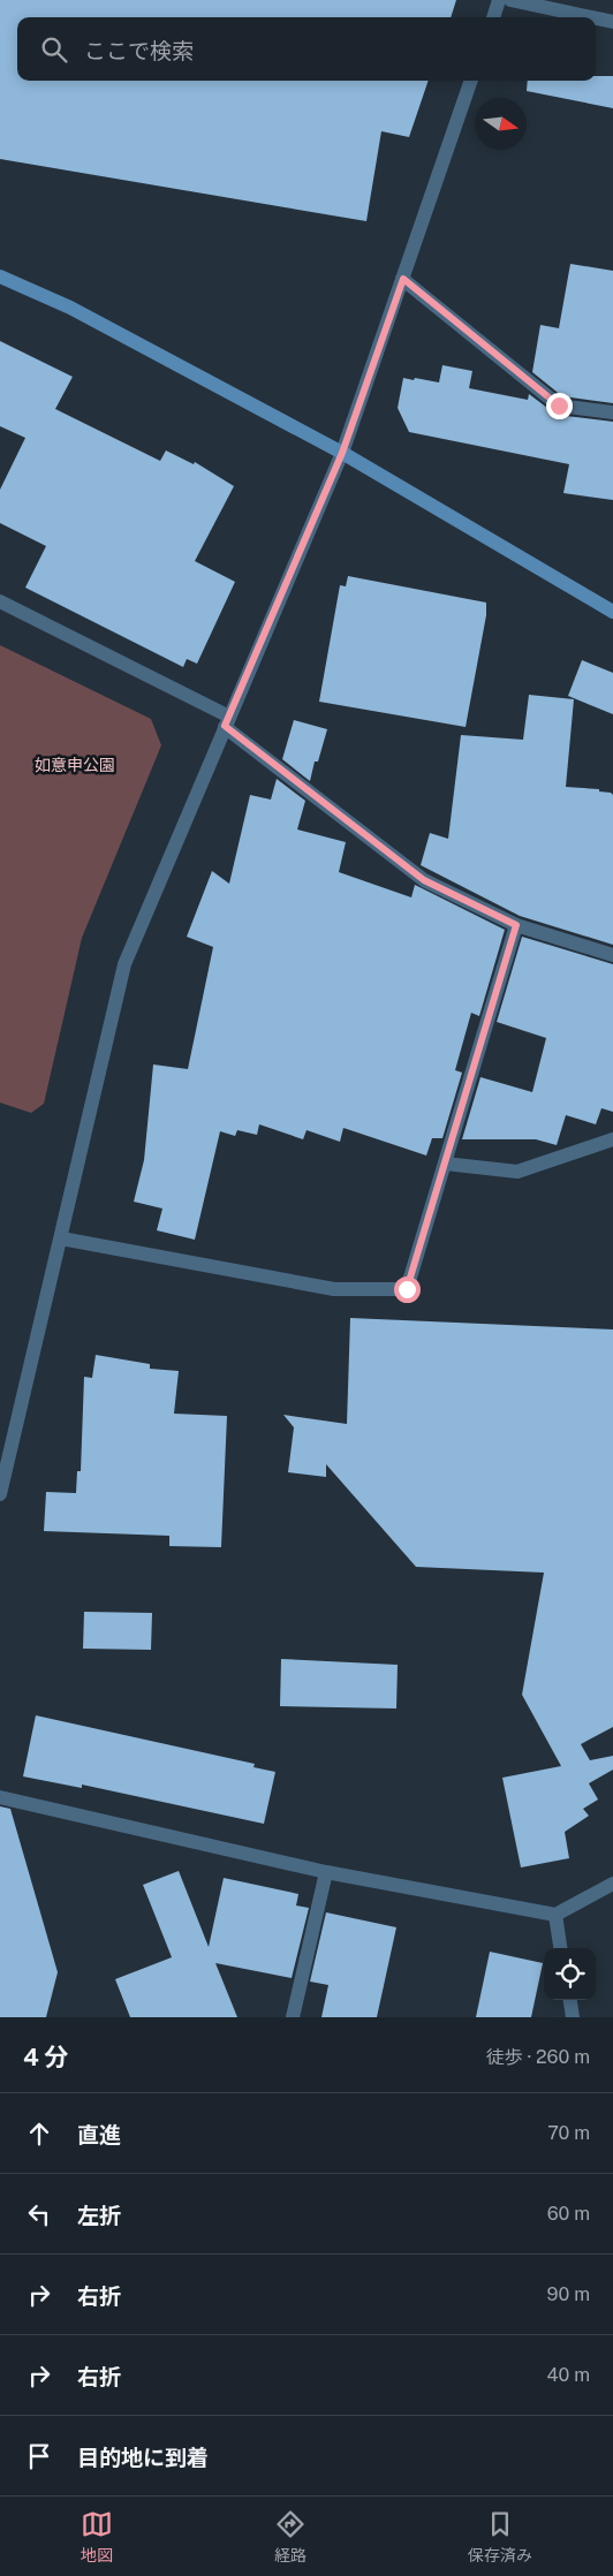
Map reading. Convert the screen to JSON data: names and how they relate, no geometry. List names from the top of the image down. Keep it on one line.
{"parks":["如意申公園"],"north":"right","page":{"search":"ここで検索","heading":["4 分","徒歩 · 260 m"],"list":[["直進","70 m"],["左折","60 m"],["右折","90 m"],["右折","40 m"],"目的地に到着"],"nav":["地図","経路","保存済み"]}}
